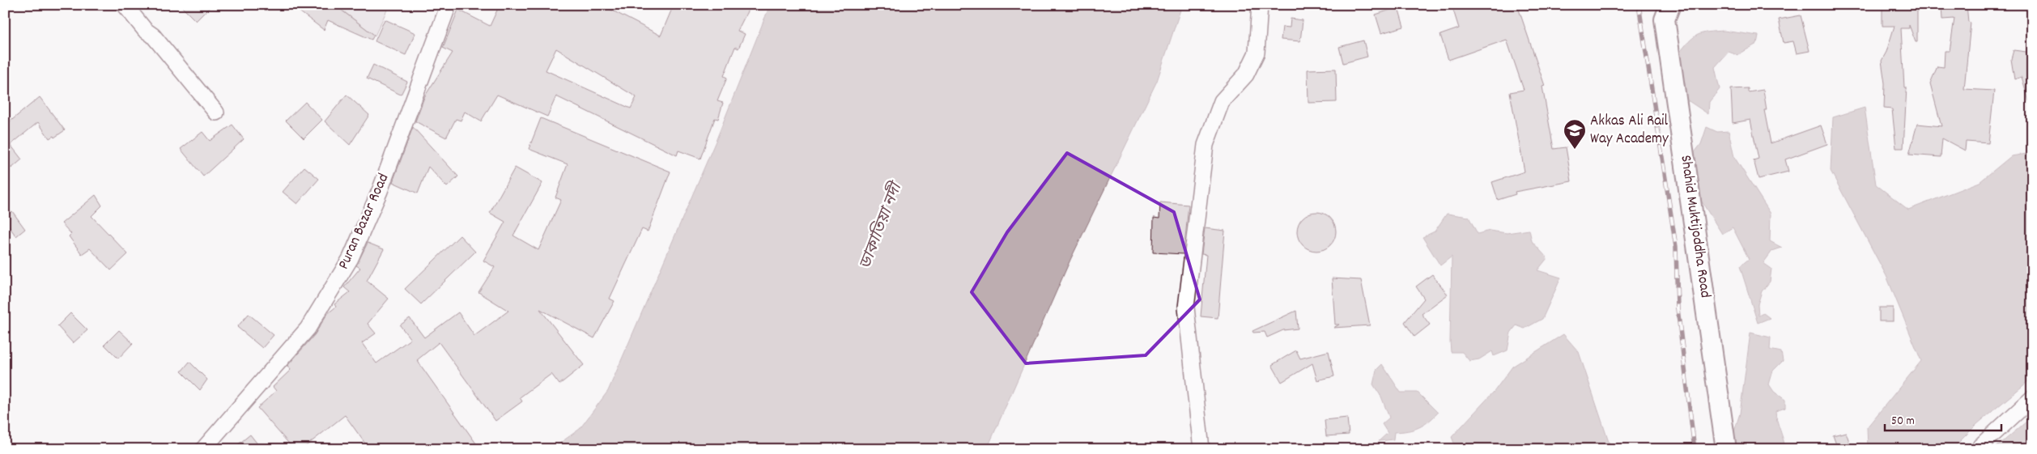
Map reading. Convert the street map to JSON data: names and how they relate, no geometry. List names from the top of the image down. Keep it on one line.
{"streets":{"main road":["Shahid Muktijoddha Road"],"street":["Puran Bazar Road"]},"water":["ডাকাতিয়া নদী"],"places":{"school or university":["Akkas Ali Rail Way Academy"]},"scale_bar":"50 m"}
